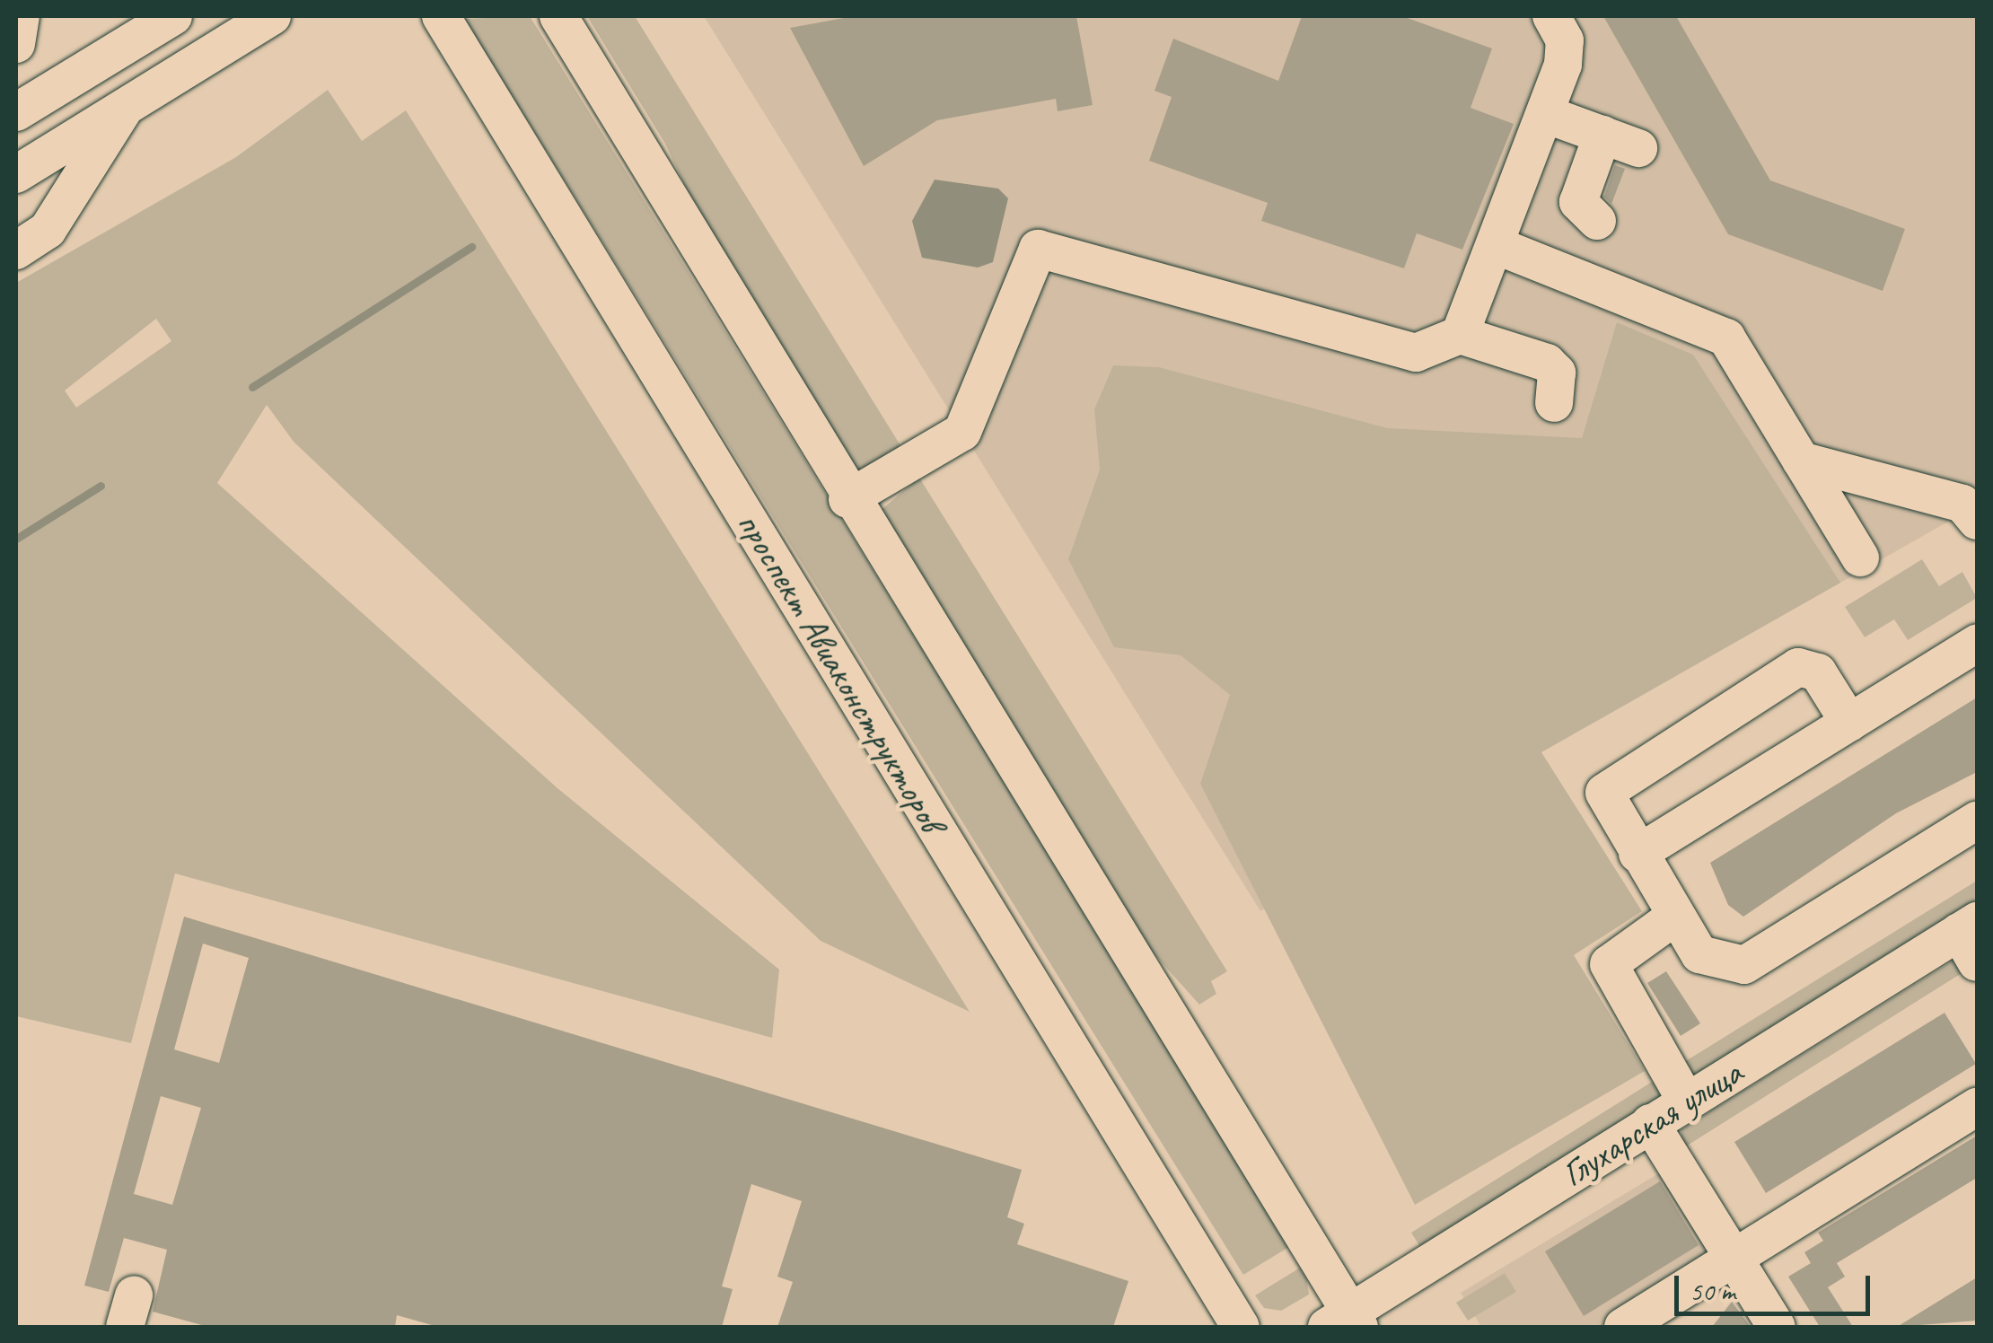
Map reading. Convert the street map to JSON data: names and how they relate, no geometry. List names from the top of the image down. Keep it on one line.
{"streets":{"street":["проспект Авиаконструкторов","Глухарская улица"]},"scale_bar":"50 m"}
